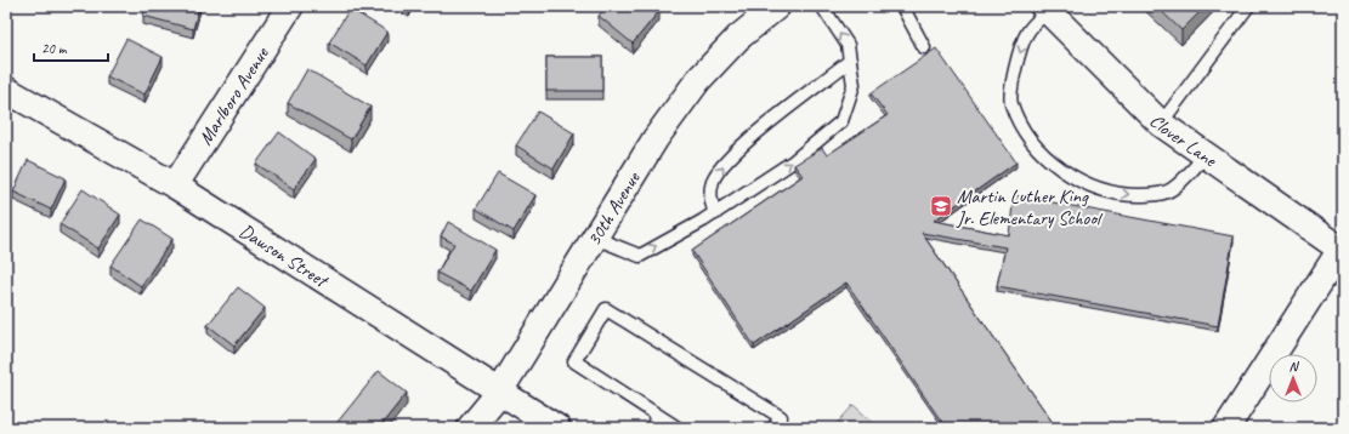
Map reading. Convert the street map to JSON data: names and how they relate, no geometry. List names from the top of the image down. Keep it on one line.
{"streets":{"street":["Marlboro Avenue","Clover Lane","30th Avenue","Dawson Street"]},"crossings":[["Marlboro Avenue","Dawson Street"],["30th Avenue","Dawson Street"]],"places":{"school or university":["Martin Luther King Jr. Elementary School"]},"scale_bar":"20 m","north":"top"}
